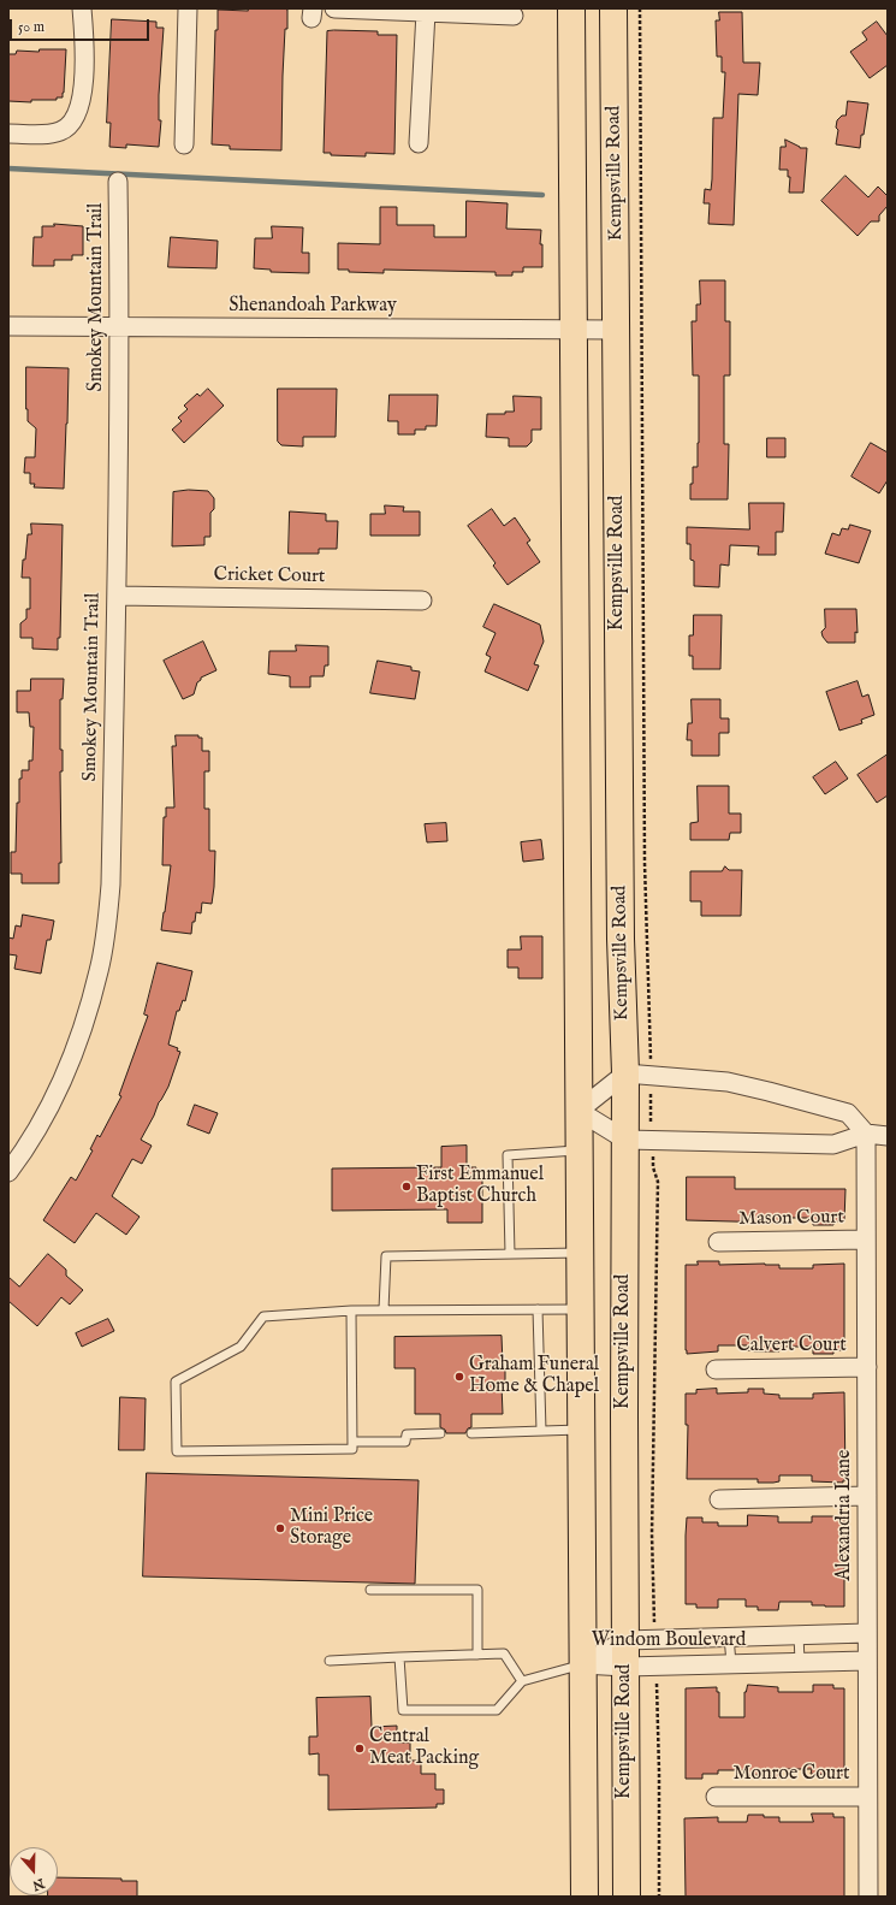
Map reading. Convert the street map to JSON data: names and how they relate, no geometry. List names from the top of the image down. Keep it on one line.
{"streets":{"main road":["Kempsville Road"],"street":["Smokey Mountain Trail","Shenandoah Parkway","Cricket Court","Mason Court","Calvert Court","Alexandria Lane","Windom Boulevard","Monroe Court"]},"crossings":[["Kempsville Road","Shenandoah Parkway"],["Kempsville Road","Windom Boulevard"],["Smokey Mountain Trail","Shenandoah Parkway"],["Smokey Mountain Trail","Cricket Court"],["Mason Court","Alexandria Lane"],["Calvert Court","Alexandria Lane"],["Alexandria Lane","Windom Boulevard"],["Alexandria Lane","Monroe Court"]],"places":["First Emmanuel Baptist Church","Graham Funeral Home & Chapel","Mini Price Storage","Central Meat Packing"],"scale_bar":"50 m","north":"bottom"}
